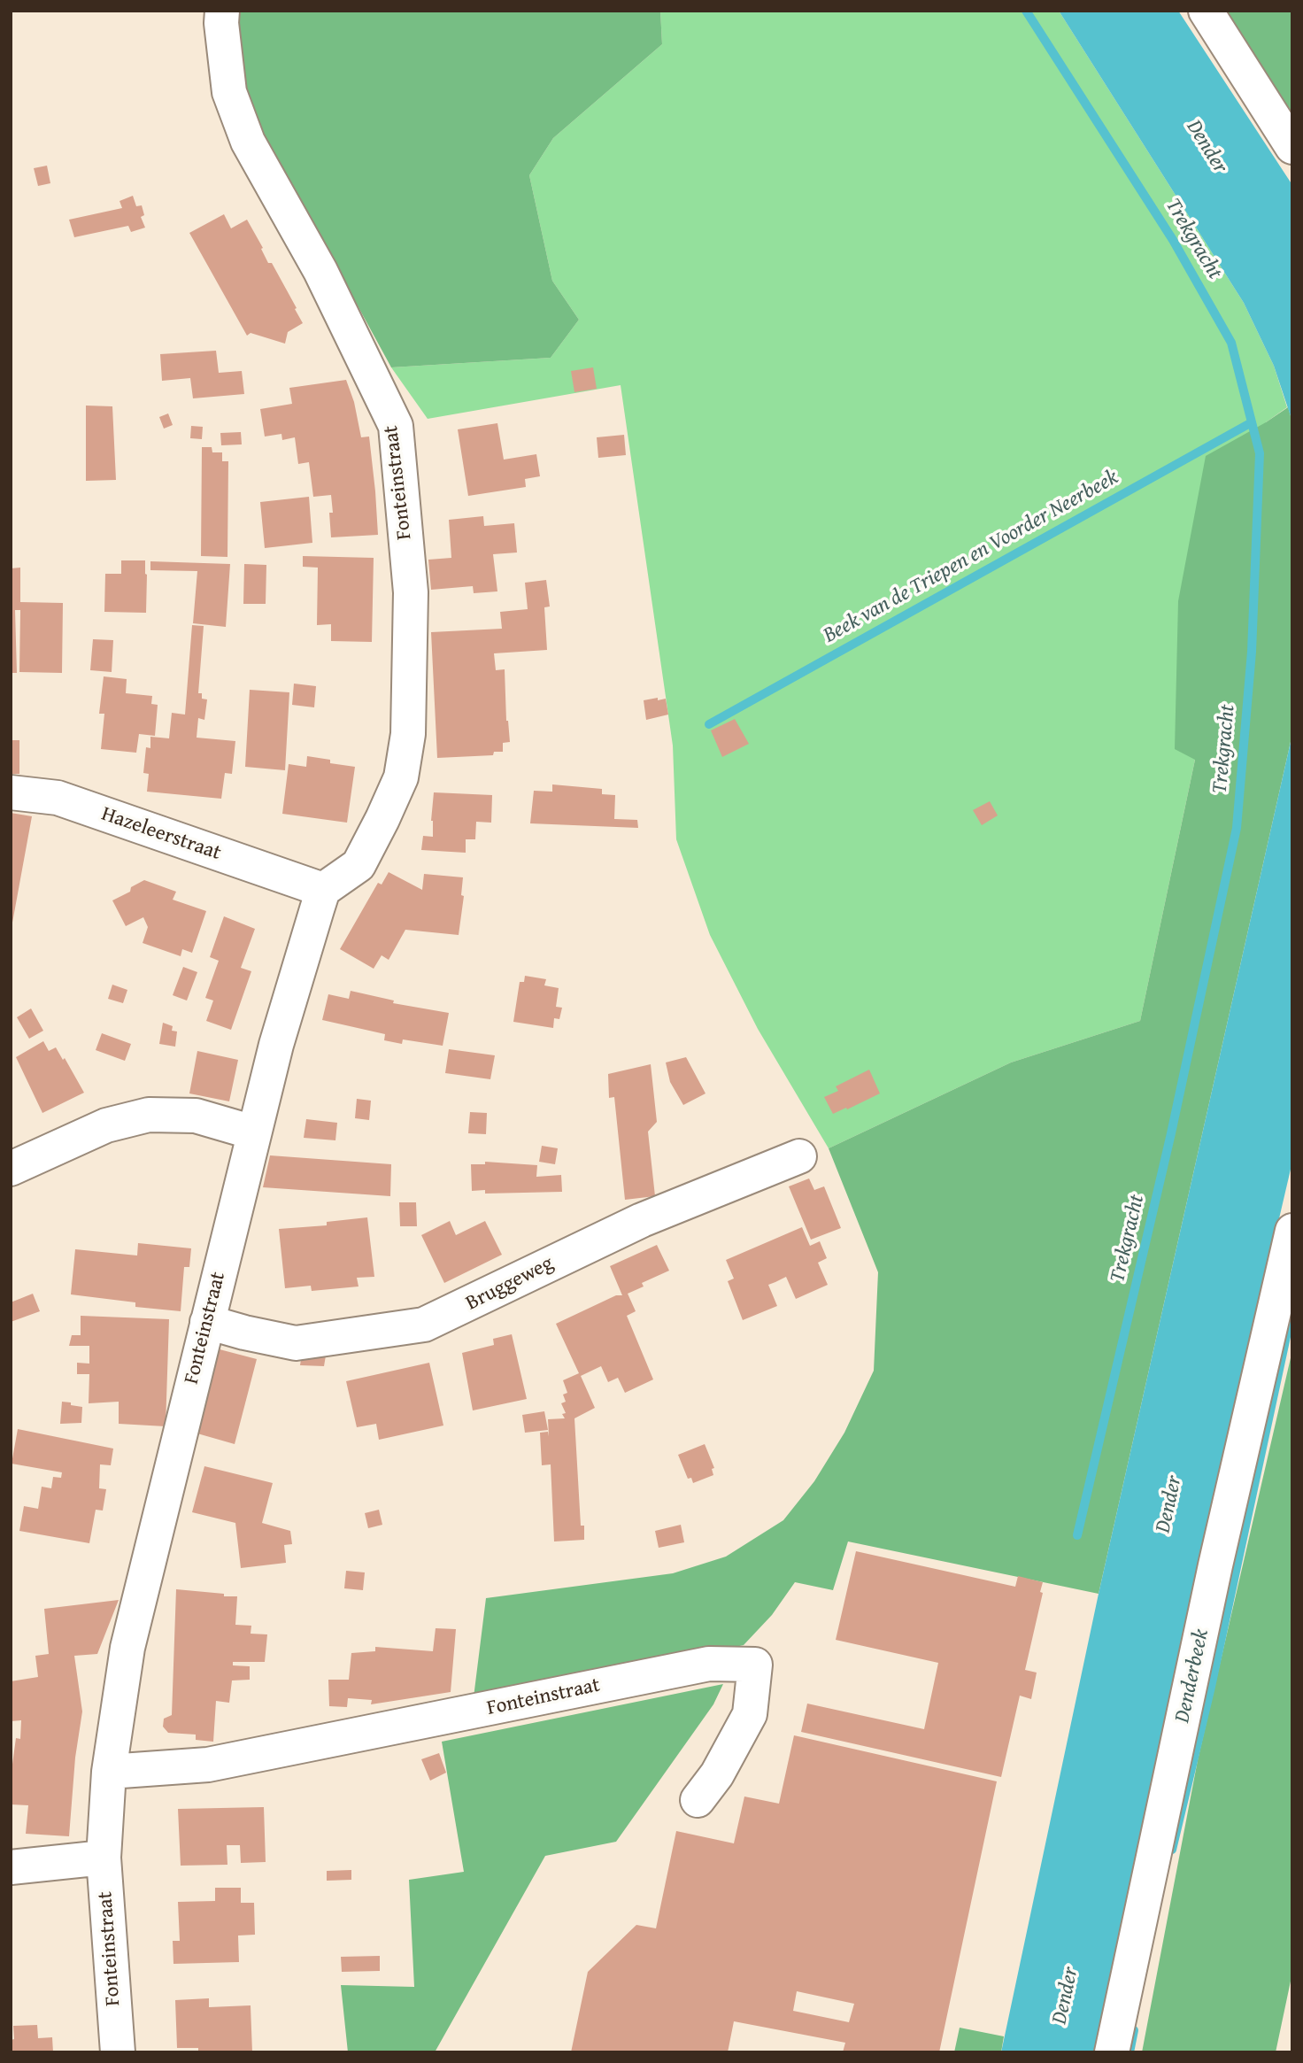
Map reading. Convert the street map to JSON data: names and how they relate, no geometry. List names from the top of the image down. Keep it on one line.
{"streets":{"street":["Fonteinstraat","Hazeleerstraat","Bruggeweg"]},"crossings":[["Fonteinstraat","Hazeleerstraat"],["Fonteinstraat","Bruggeweg"]],"water":["Dender","Trekgracht","Beek van de Triepen en Voorder Neerbeek","Denderbeek"]}
